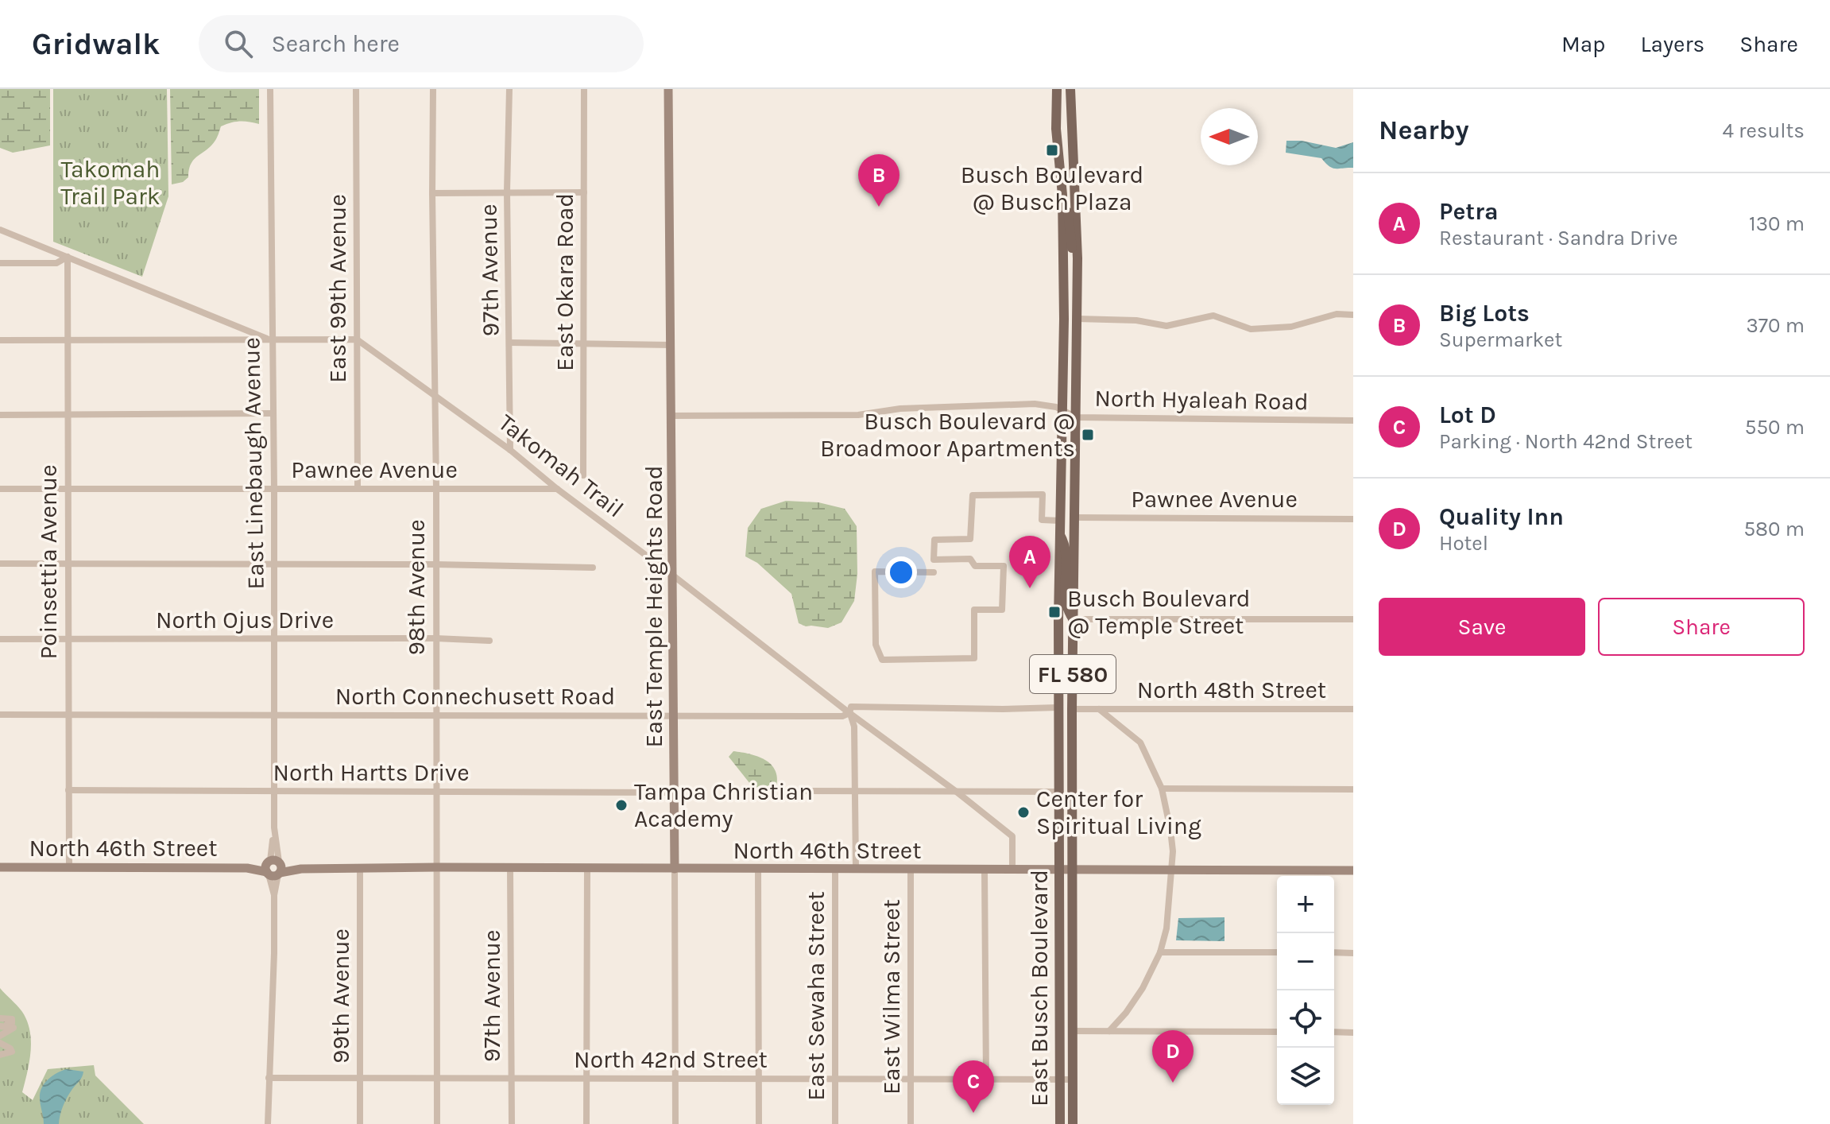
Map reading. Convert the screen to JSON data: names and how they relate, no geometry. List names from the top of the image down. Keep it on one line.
{"streets":{"main road":["FL 580","East Busch Boulevard"],"street":["97th Avenue","East Okara Road","East 99th Avenue","North Hyaleah Road","East Linebaugh Avenue","Takomah Trail","Pawnee Avenue","Poinsettia Avenue","98th Avenue","East Temple Heights Road","North Ojus Drive","North 48th Street","North Connechusett Road","North Hartts Drive","North 46th Street","99th Avenue","East Sewaha Street","East Wilma Street","North 42nd Street"]},"crossings":[["97th Avenue","Takomah Trail"],["97th Avenue","North 46th Street"],["97th Avenue","North 42nd Street"],["East 99th Avenue","Takomah Trail"],["East 99th Avenue","Pawnee Avenue"],["North Hyaleah Road","East Temple Heights Road"],["North Hyaleah Road","East Busch Boulevard"],["East Linebaugh Avenue","Pawnee Avenue"],["East Linebaugh Avenue","North Ojus Drive"],["East Linebaugh Avenue","North Connechusett Road"],["East Linebaugh Avenue","North Hartts Drive"],["East Linebaugh Avenue","North 46th Street"],["East Linebaugh Avenue","North 42nd Street"],["Takomah Trail","Pawnee Avenue"],["Takomah Trail","98th Avenue"],["Takomah Trail","East Temple Heights Road"],["Takomah Trail","North Connechusett Road"],["Takomah Trail","North 46th Street"],["Takomah Trail","East Sewaha Street"],["Pawnee Avenue","Poinsettia Avenue"],["Pawnee Avenue","98th Avenue"],["Pawnee Avenue","East Busch Boulevard"],["Poinsettia Avenue","North Ojus Drive"],["Poinsettia Avenue","North Connechusett Road"],["Poinsettia Avenue","North Hartts Drive"],["Poinsettia Avenue","North 46th Street"],["98th Avenue","North Ojus Drive"],["98th Avenue","North Connechusett Road"],["98th Avenue","North Hartts Drive"],["98th Avenue","North 46th Street"],["98th Avenue","North 42nd Street"],["East Temple Heights Road","North Connechusett Road"],["East Temple Heights Road","North Hartts Drive"],["East Temple Heights Road","North 46th Street"],["East Temple Heights Road","North 42nd Street"],["North 48th Street","East Busch Boulevard"],["North Connechusett Road","East Busch Boulevard"],["North Connechusett Road","East Sewaha Street"],["North 46th Street","East Busch Boulevard"],["North 46th Street","99th Avenue"],["North 46th Street","East Sewaha Street"],["North 46th Street","East Wilma Street"],["East Busch Boulevard","North 42nd Street"],["99th Avenue","North 42nd Street"],["East Sewaha Street","North 42nd Street"],["East Wilma Street","North 42nd Street"]],"parks":["Takomah Trail Park"],"places":{"transit":["Busch Boulevard @ Busch Plaza","Busch Boulevard @ Broadmoor Apartments","Busch Boulevard @ Temple Street"],"other":["Tampa Christian Academy","Center for Spiritual Living"]},"north":"left","page":{"header":"Gridwalk","search":"Search here","nav":["Map","Layers","Share"],"heading":["Nearby","4 results"],"pins":["B","A","D","C"],"list":[{"mark":"A","name":"Petra","note":"Restaurant · Sandra Drive","value":"130 m"},{"mark":"B","name":"Big Lots","note":"Supermarket","value":"370 m"},{"mark":"C","name":"Lot D","note":"Parking · North 42nd Street","value":"550 m"},{"mark":"D","name":"Quality Inn","note":"Hotel","value":"580 m"}],"buttons":["Save","Share"],"map_buttons":["+","−"]}}
